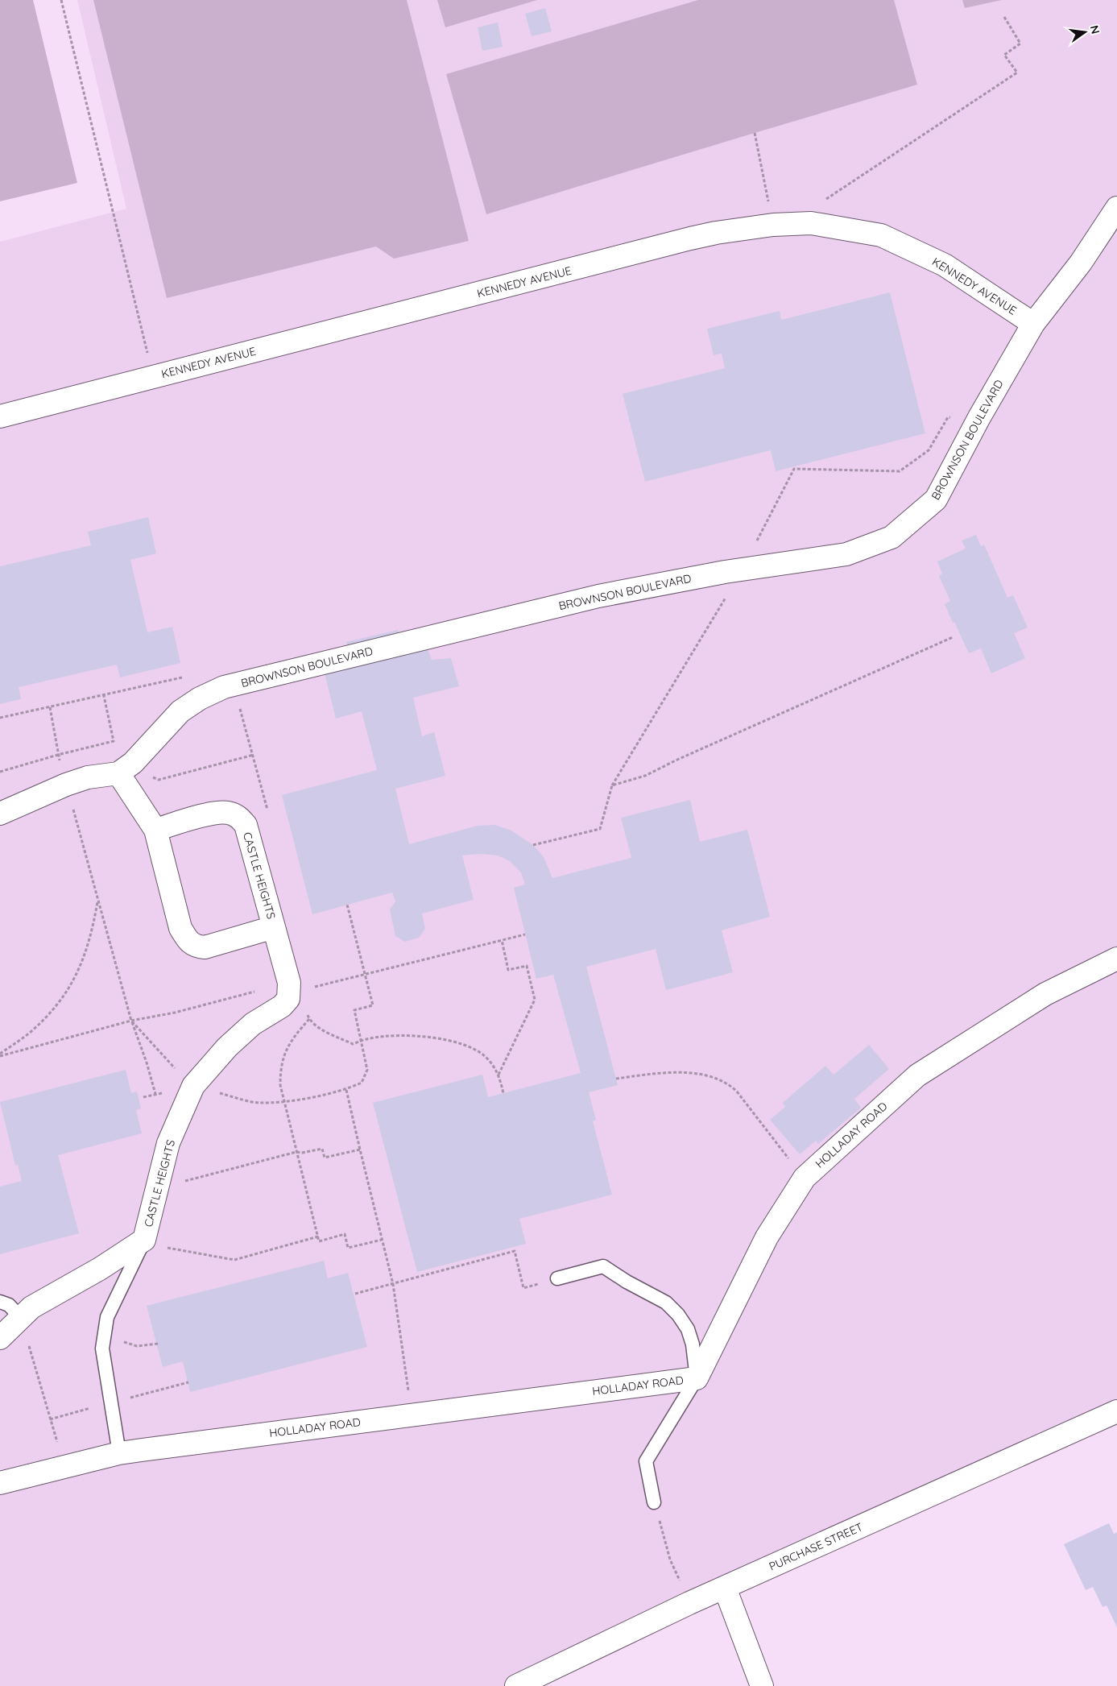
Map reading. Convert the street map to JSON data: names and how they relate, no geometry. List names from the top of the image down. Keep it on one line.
{"streets":{"street":["KENNEDY AVENUE","BROWNSON BOULEVARD","CASTLE HEIGHTS","HOLLADAY ROAD","PURCHASE STREET"]},"crossings":[["KENNEDY AVENUE","BROWNSON BOULEVARD"],["BROWNSON BOULEVARD","CASTLE HEIGHTS"]],"north":"right"}
